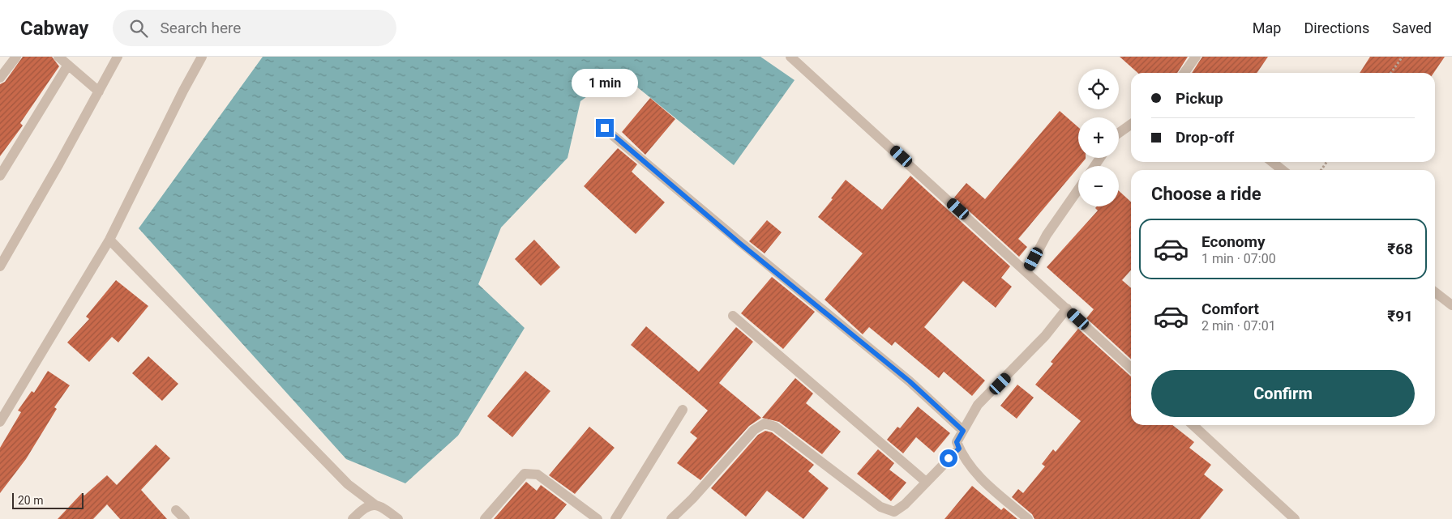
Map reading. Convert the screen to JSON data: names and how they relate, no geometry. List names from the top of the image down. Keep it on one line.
{"scale_bar":"20 m","page":{"header":"Cabway","search":"Search here","nav":["Map","Directions","Saved"],"map_buttons":["+","−"],"bubble":"1 min","banner":["Pickup","Drop-off"],"heading":"Choose a ride","list":[{"name":"Economy","note":"1 min · 07:00","value":"₹68"},{"name":"Comfort","note":"2 min · 07:01","value":"₹91"}],"buttons":"Confirm","scale":"20 m"}}
